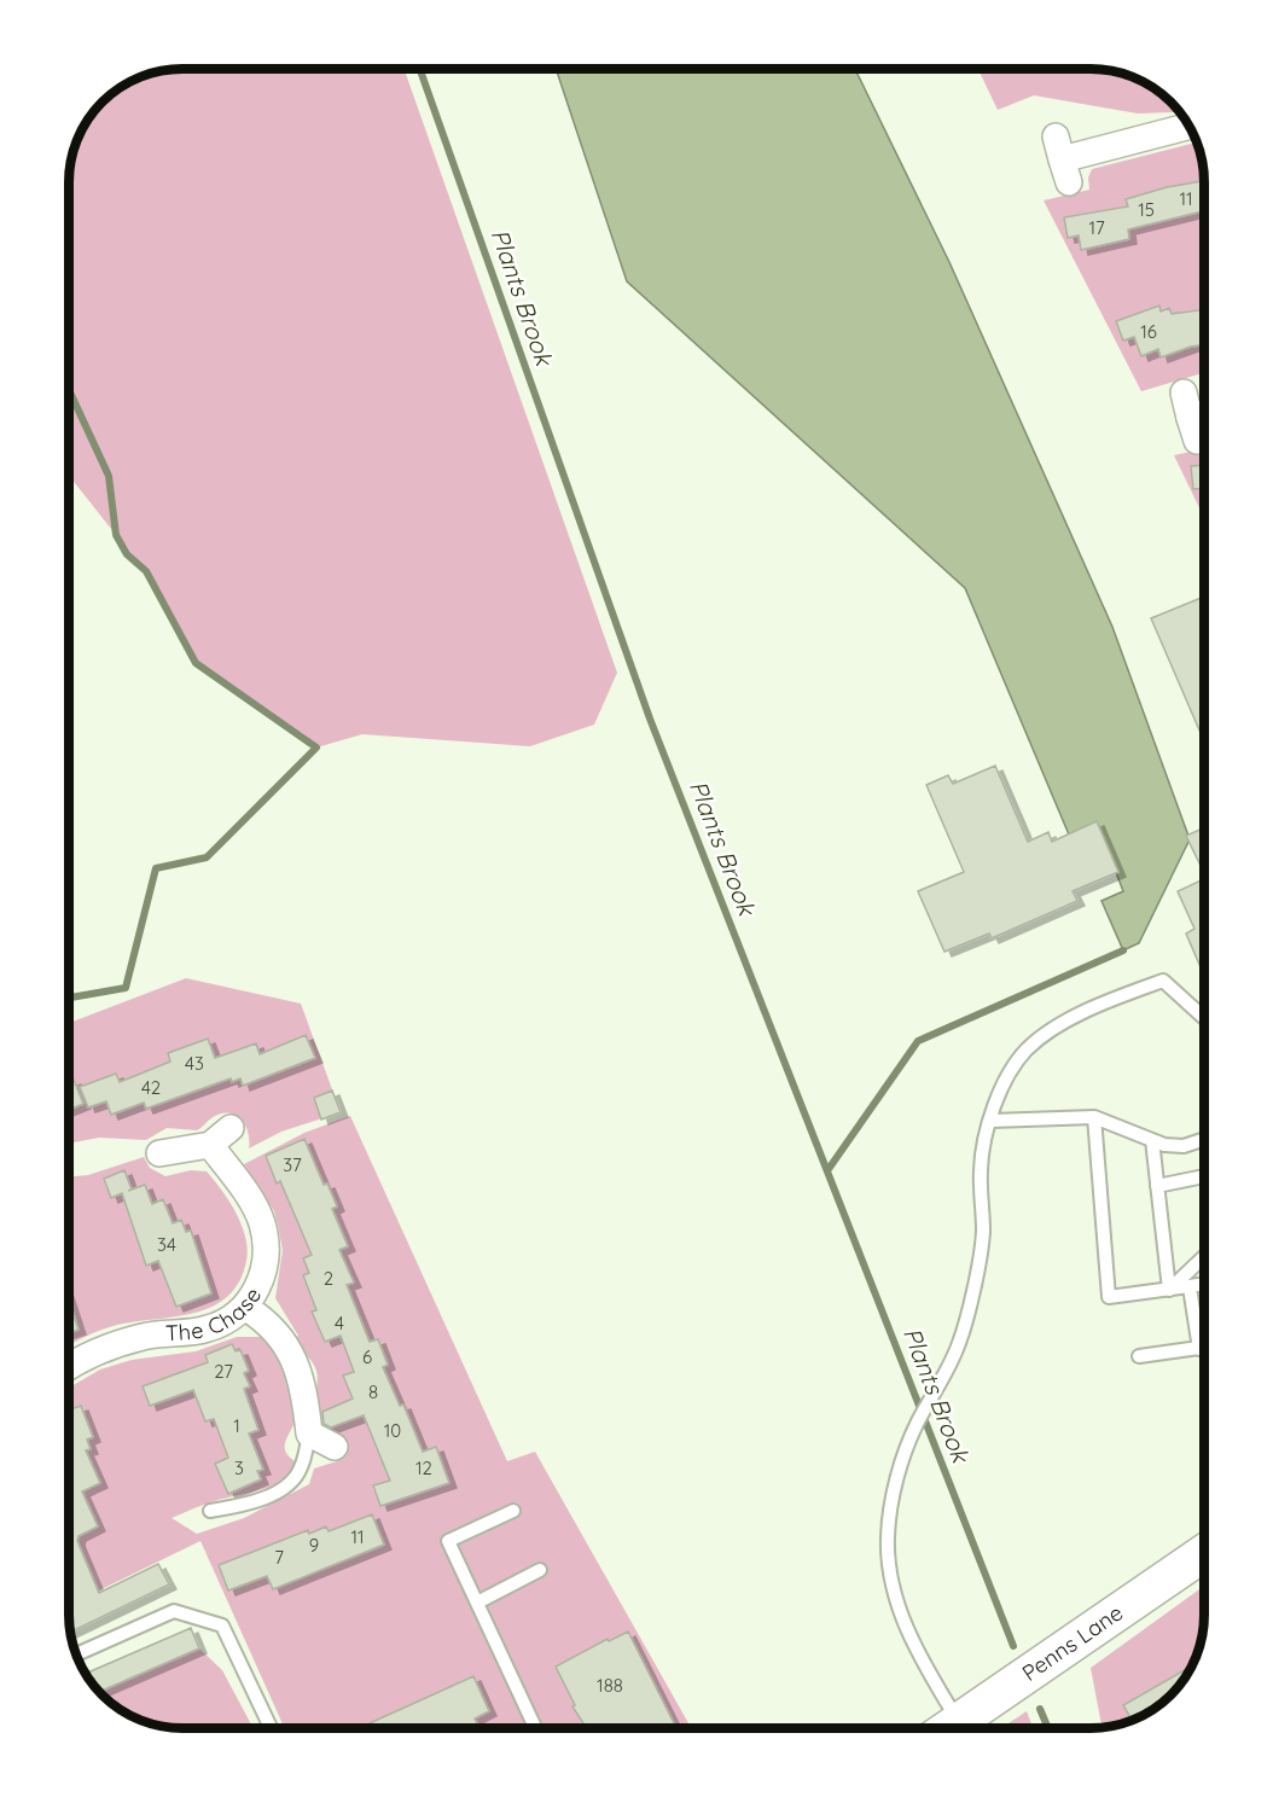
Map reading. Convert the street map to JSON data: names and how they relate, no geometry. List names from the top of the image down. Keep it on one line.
{"streets":{"main road":["Penns Lane"],"street":["The Chase"]},"water":["Plants Brook"],"house_numbers":["11","15","17","16","43","42","37","34","2","4","6","27","8","1","10","3","12","11","9","7","188"]}
